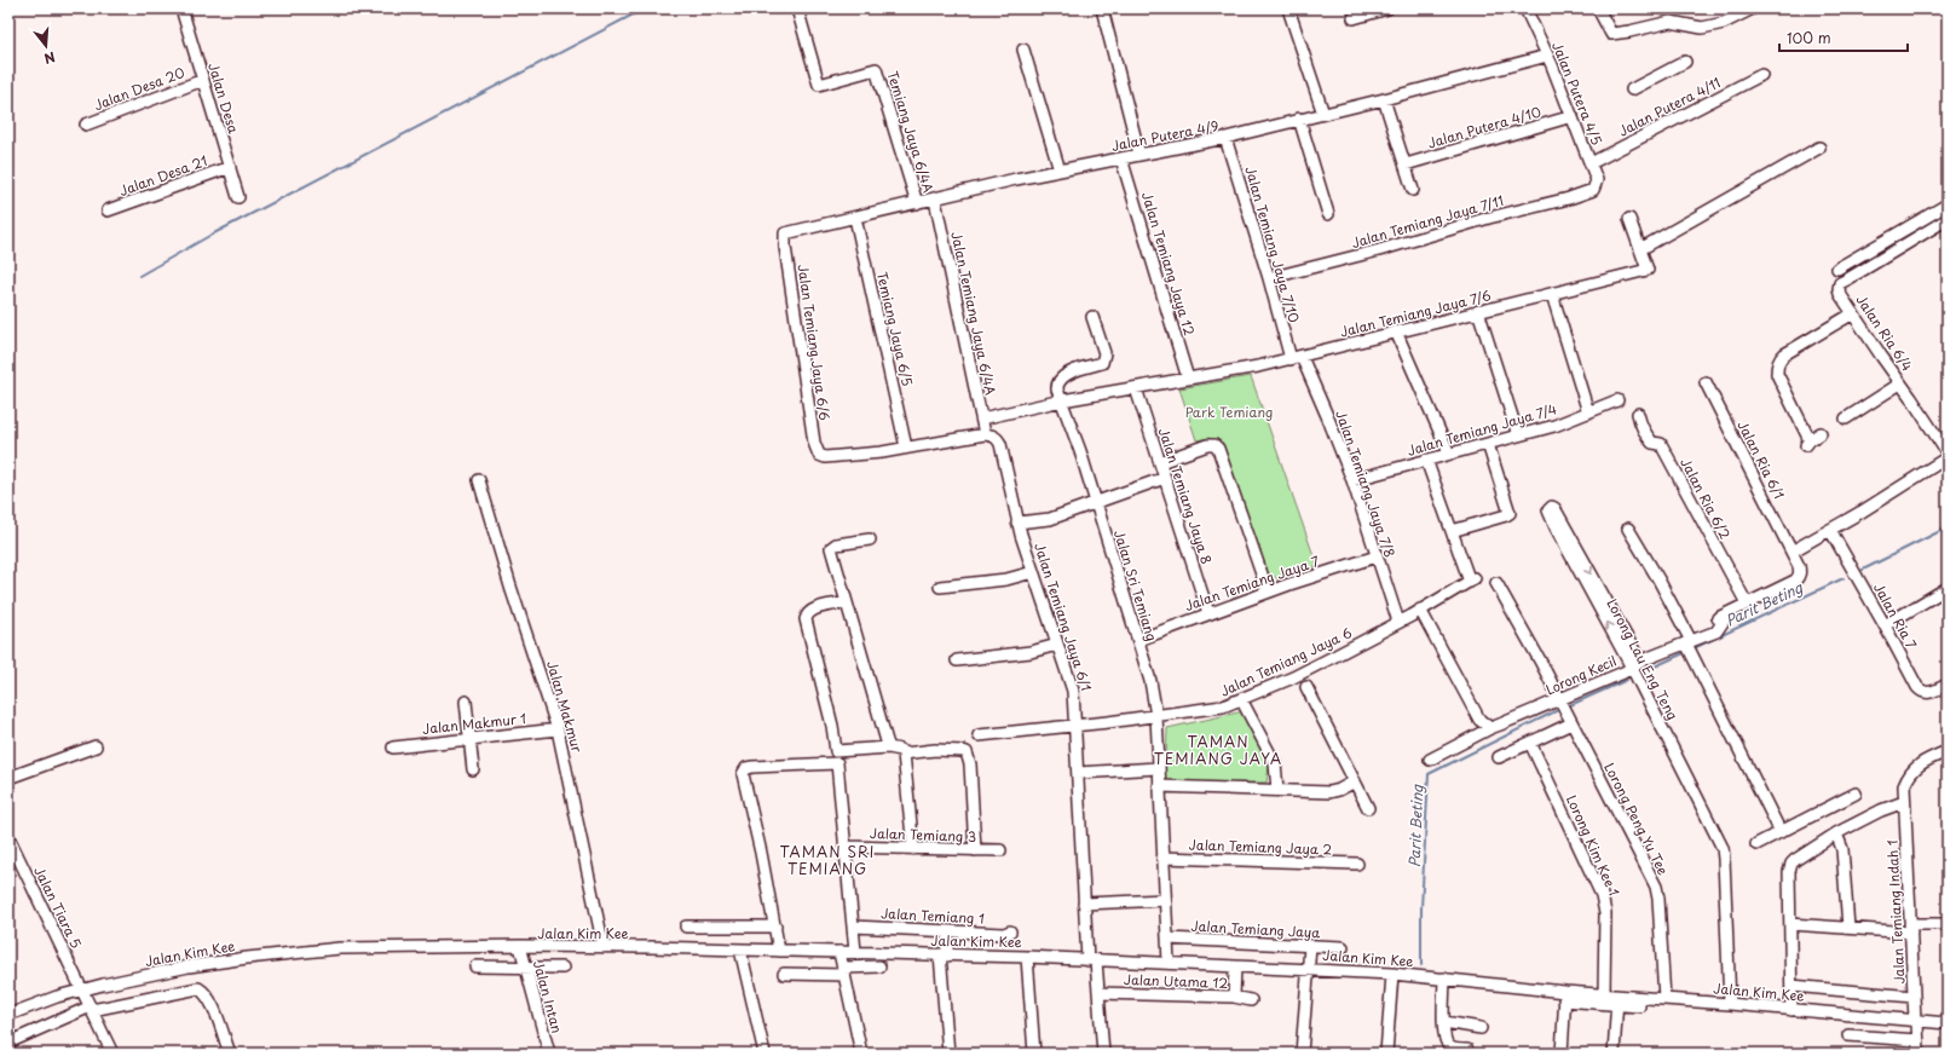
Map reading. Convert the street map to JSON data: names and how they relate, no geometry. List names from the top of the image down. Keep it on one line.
{"streets":{"street":["Jalan Desa 20","Jalan Putera 4/5","Jalan Desa","Jalan Putera 4/11","Jalan Putera 4/10","Temiang Jaya 6/4A","Jalan Putera 4/9","Jalan Desa 21","Jalan Temiang Jaya 7/11","Jalan Temiang Jaya 7/10","Jalan Temiang Jaya 12","Jalan Temiang Jaya 6/4A","Jalan Temiang Jaya 7/6","Temiang Jaya 6/5","Jalan Ria 6/4","Jalan Temiang Jaya 6/6","Jalan Temiang Jaya 7/4","Jalan Ria 6/1","Jalan Temiang Jaya 7/8","Jalan Temiang Jaya 8","Jalan Ria 6/2","Jalan Temiang Jaya 7","Jalan Sri Temiang","Jalan Ria 7","Jalan Temiang Jaya 6/1","Lorong Lau Eng Teng","Jalan Temiang Jaya 6","Lorong Kecil","Jalan Makmur","Jalan Makmur 1","Lorong Peng Yu Tee","Jalan Temiang 3","Lorong Kim Kee 1","Jalan Temiang Jaya 2","Jalan Tiara 5","Jalan Temiang Indah 1","Jalan Temiang 1","Jalan Temiang Jaya","Jalan Kim Kee","Jalan Utama 12","Jalan Intan"]},"crossings":[["Jalan Desa 20","Jalan Desa"],["Jalan Putera 4/5","Jalan Putera 4/11"],["Jalan Putera 4/5","Jalan Putera 4/10"],["Jalan Putera 4/5","Jalan Putera 4/9"],["Jalan Putera 4/5","Jalan Temiang Jaya 7/11"],["Jalan Desa","Jalan Desa 21"],["Temiang Jaya 6/4A","Jalan Putera 4/9"],["Jalan Putera 4/9","Jalan Temiang Jaya 7/10"],["Jalan Putera 4/9","Jalan Temiang Jaya 12"],["Jalan Putera 4/9","Jalan Temiang Jaya 6/4A"],["Jalan Putera 4/9","Temiang Jaya 6/5"],["Jalan Putera 4/9","Jalan Temiang Jaya 6/6"],["Jalan Temiang Jaya 7/11","Jalan Temiang Jaya 7/10"],["Jalan Temiang Jaya 7/10","Jalan Temiang Jaya 7/6"],["Jalan Temiang Jaya 7/10","Jalan Temiang Jaya 7/8"],["Jalan Temiang Jaya 12","Jalan Temiang Jaya 7/6"],["Jalan Temiang Jaya 6/4A","Jalan Temiang Jaya 6/1"],["Jalan Temiang Jaya 7/6","Jalan Temiang Jaya 7/8"],["Jalan Temiang Jaya 7/6","Jalan Temiang Jaya 8"],["Jalan Temiang Jaya 7/6","Jalan Sri Temiang"],["Temiang Jaya 6/5","Jalan Temiang Jaya 6/6"],["Jalan Temiang Jaya 7/4","Jalan Temiang Jaya 7/8"],["Jalan Ria 6/1","Jalan Ria 6/2"],["Jalan Temiang Jaya 7/8","Jalan Temiang Jaya 7"],["Jalan Temiang Jaya 7/8","Jalan Temiang Jaya 6"],["Jalan Temiang Jaya 8","Jalan Temiang Jaya 7"],["Jalan Temiang Jaya 7","Jalan Sri Temiang"],["Jalan Sri Temiang","Jalan Temiang Jaya 6"],["Jalan Sri Temiang","Jalan Temiang Jaya 2"],["Jalan Sri Temiang","Jalan Temiang Jaya"],["Jalan Sri Temiang","Jalan Kim Kee"],["Jalan Temiang Jaya 6/1","Jalan Temiang Jaya 6"],["Jalan Temiang Jaya 6/1","Jalan Kim Kee"],["Jalan Temiang Jaya 6/1","Jalan Utama 12"],["Lorong Lau Eng Teng","Lorong Kecil"],["Lorong Lau Eng Teng","Jalan Kim Kee"],["Lorong Kecil","Lorong Peng Yu Tee"],["Jalan Makmur","Jalan Makmur 1"],["Jalan Makmur","Jalan Kim Kee"],["Lorong Peng Yu Tee","Jalan Kim Kee"],["Lorong Kim Kee 1","Jalan Kim Kee"],["Jalan Tiara 5","Jalan Kim Kee"],["Jalan Temiang Indah 1","Jalan Kim Kee"],["Jalan Kim Kee","Jalan Intan"]],"districts":["TAMAN TEMIANG JAYA","TAMAN SRI TEMIANG"],"water":["Parit Beting"],"parks":["Park Temiang"],"scale_bar":"100 m","north":"bottom"}
